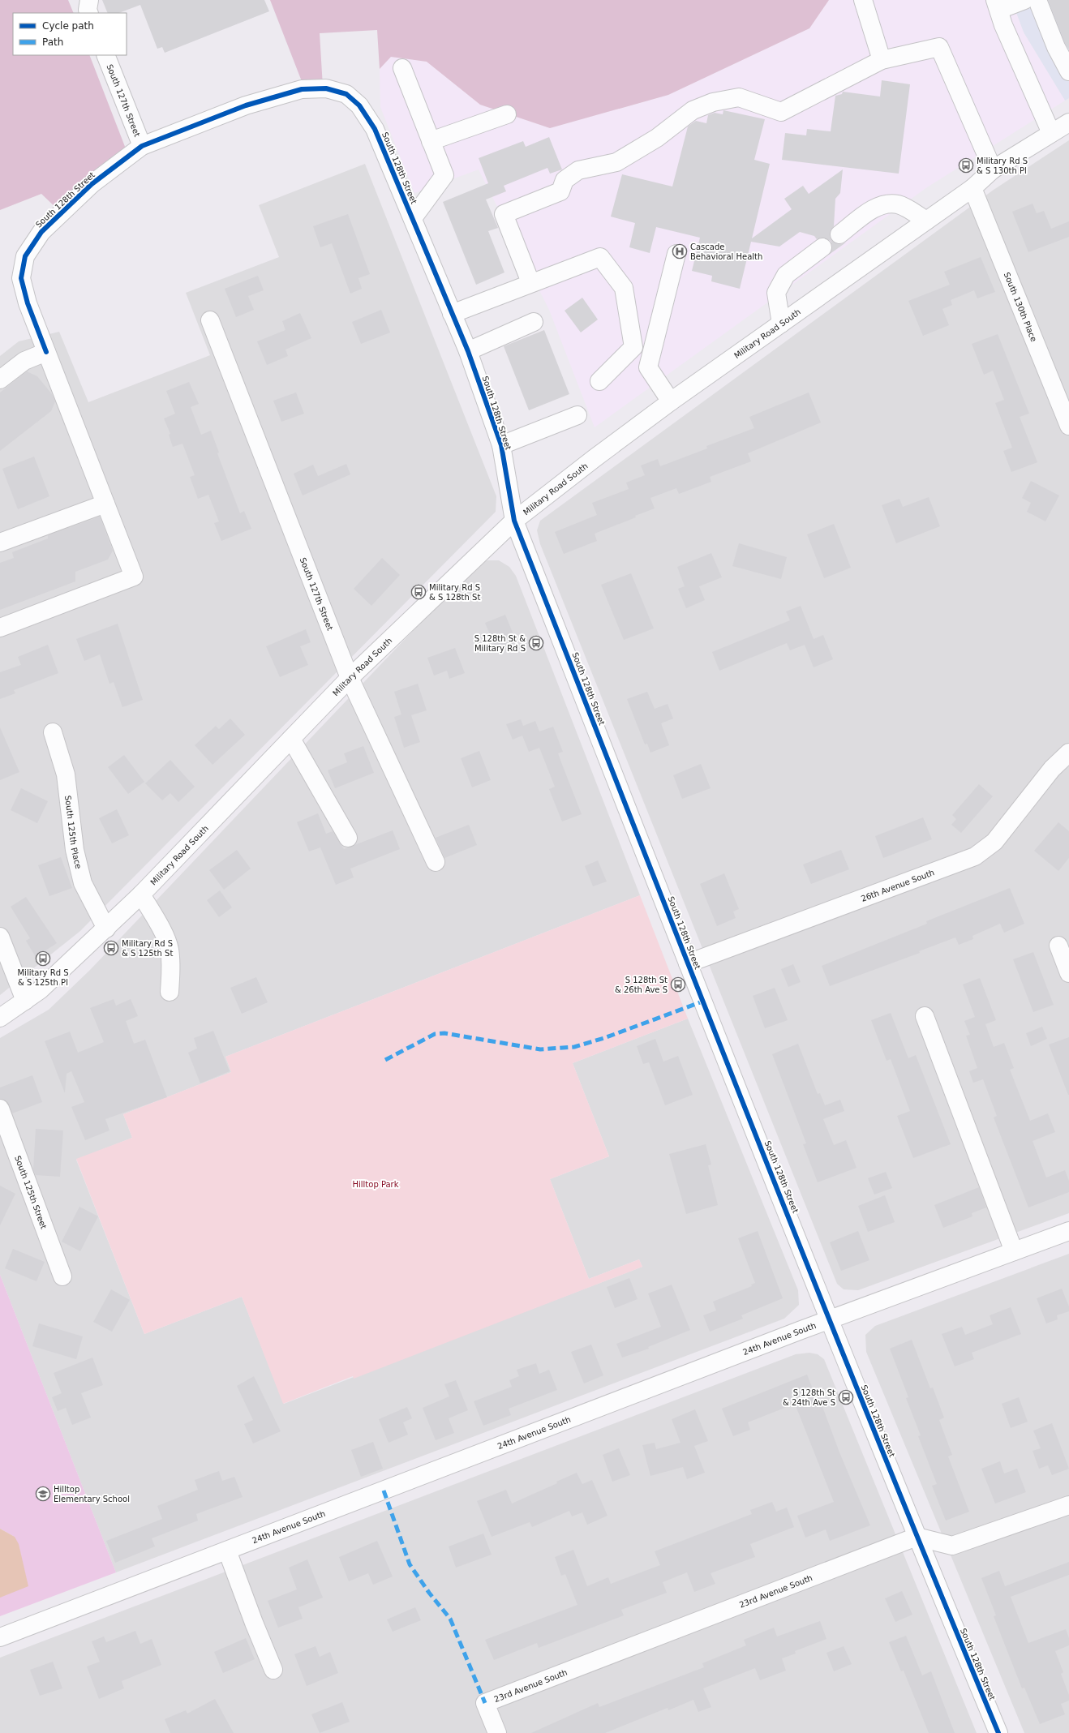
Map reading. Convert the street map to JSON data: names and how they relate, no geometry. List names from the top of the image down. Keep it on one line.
{"streets":{"street":["South 127th Street","South 128th Street","South 130th Place","Military Road South","South 125th Place","26th Avenue South","South 125th Street","24th Avenue South","23rd Avenue South"]},"crossings":[["South 127th Street","South 128th Street"],["South 127th Street","Military Road South"],["South 128th Street","Military Road South"],["South 128th Street","26th Avenue South"],["South 128th Street","24th Avenue South"],["South 128th Street","23rd Avenue South"],["South 130th Place","Military Road South"],["Military Road South","South 125th Place"]],"parks":["Hilltop Park"],"places":{"bus stop":["Military Rd S & S 130th Pl","Military Rd S & S 128th St","S 128th St & Military Rd S","Military Rd S & S 125th St","Military Rd S & S 125th Pl","S 128th St & 26th Ave S","S 128th St & 24th Ave S"],"hospital":["Cascade Behavioral Health"],"school or university":["Hilltop Elementary School"]},"legend":["Cycle path","Path"]}
